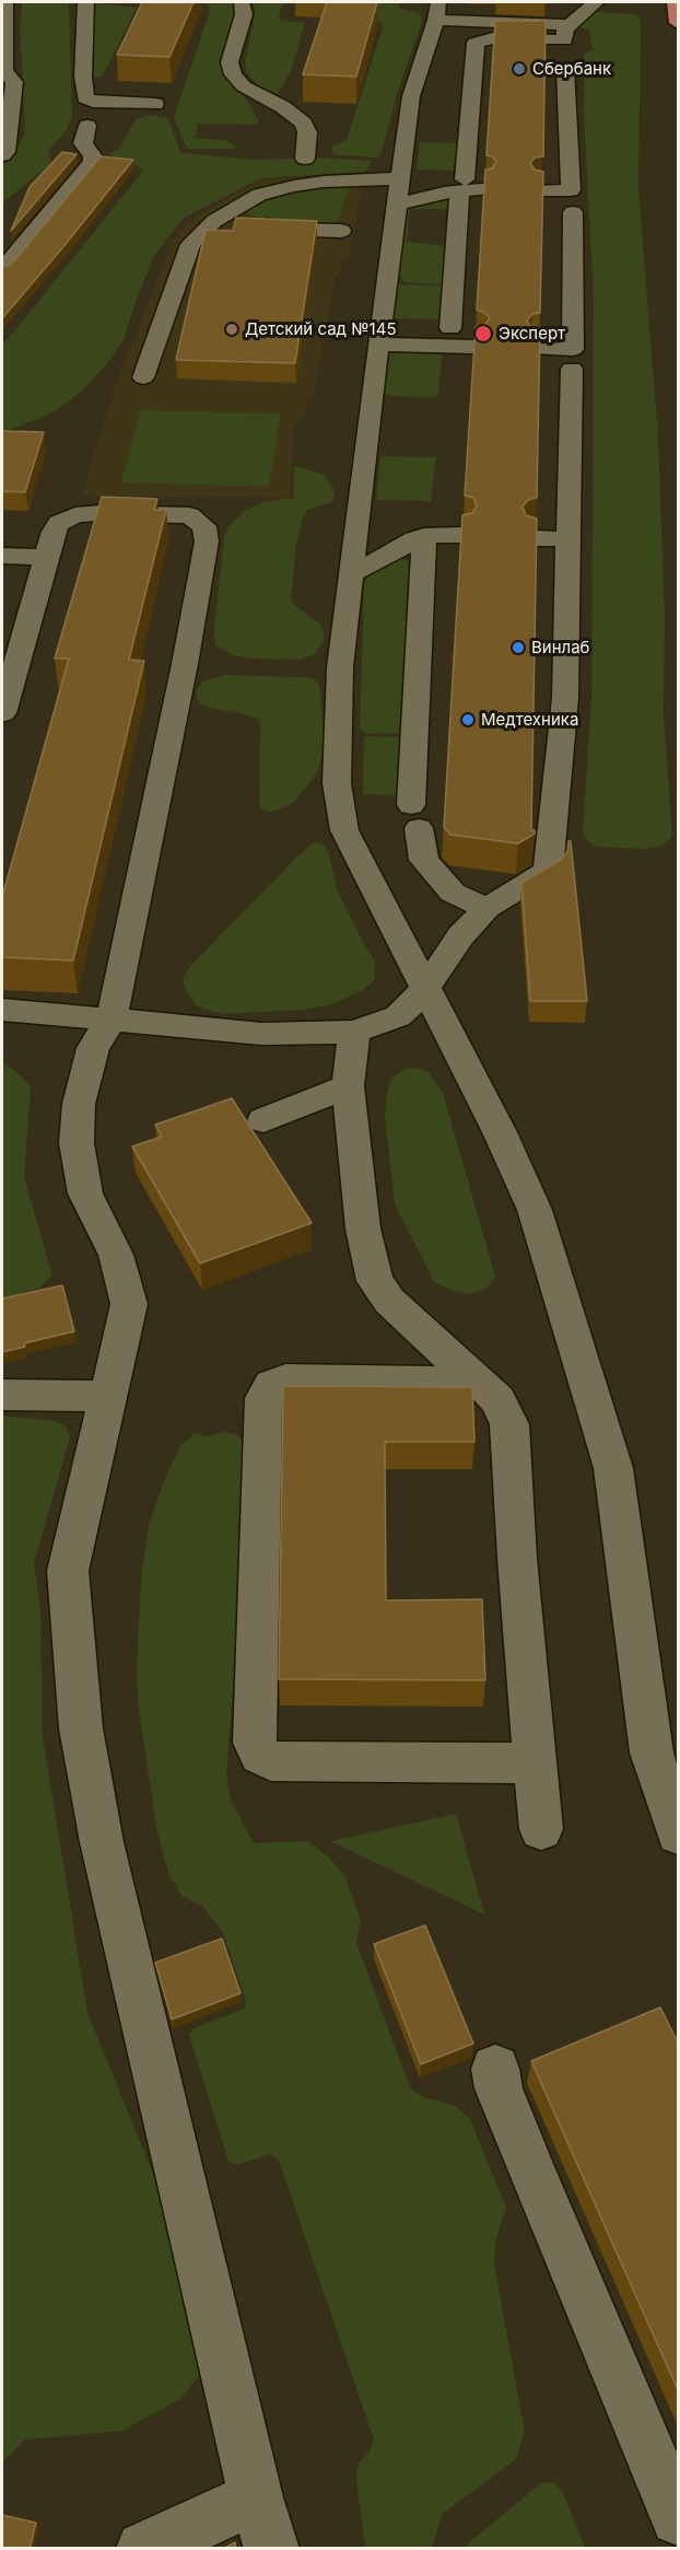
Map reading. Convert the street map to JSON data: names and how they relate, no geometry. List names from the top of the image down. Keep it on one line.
{"places":["Сбербанк","Детский сад №145","Эксперт","Винлаб","Медтехника"]}
